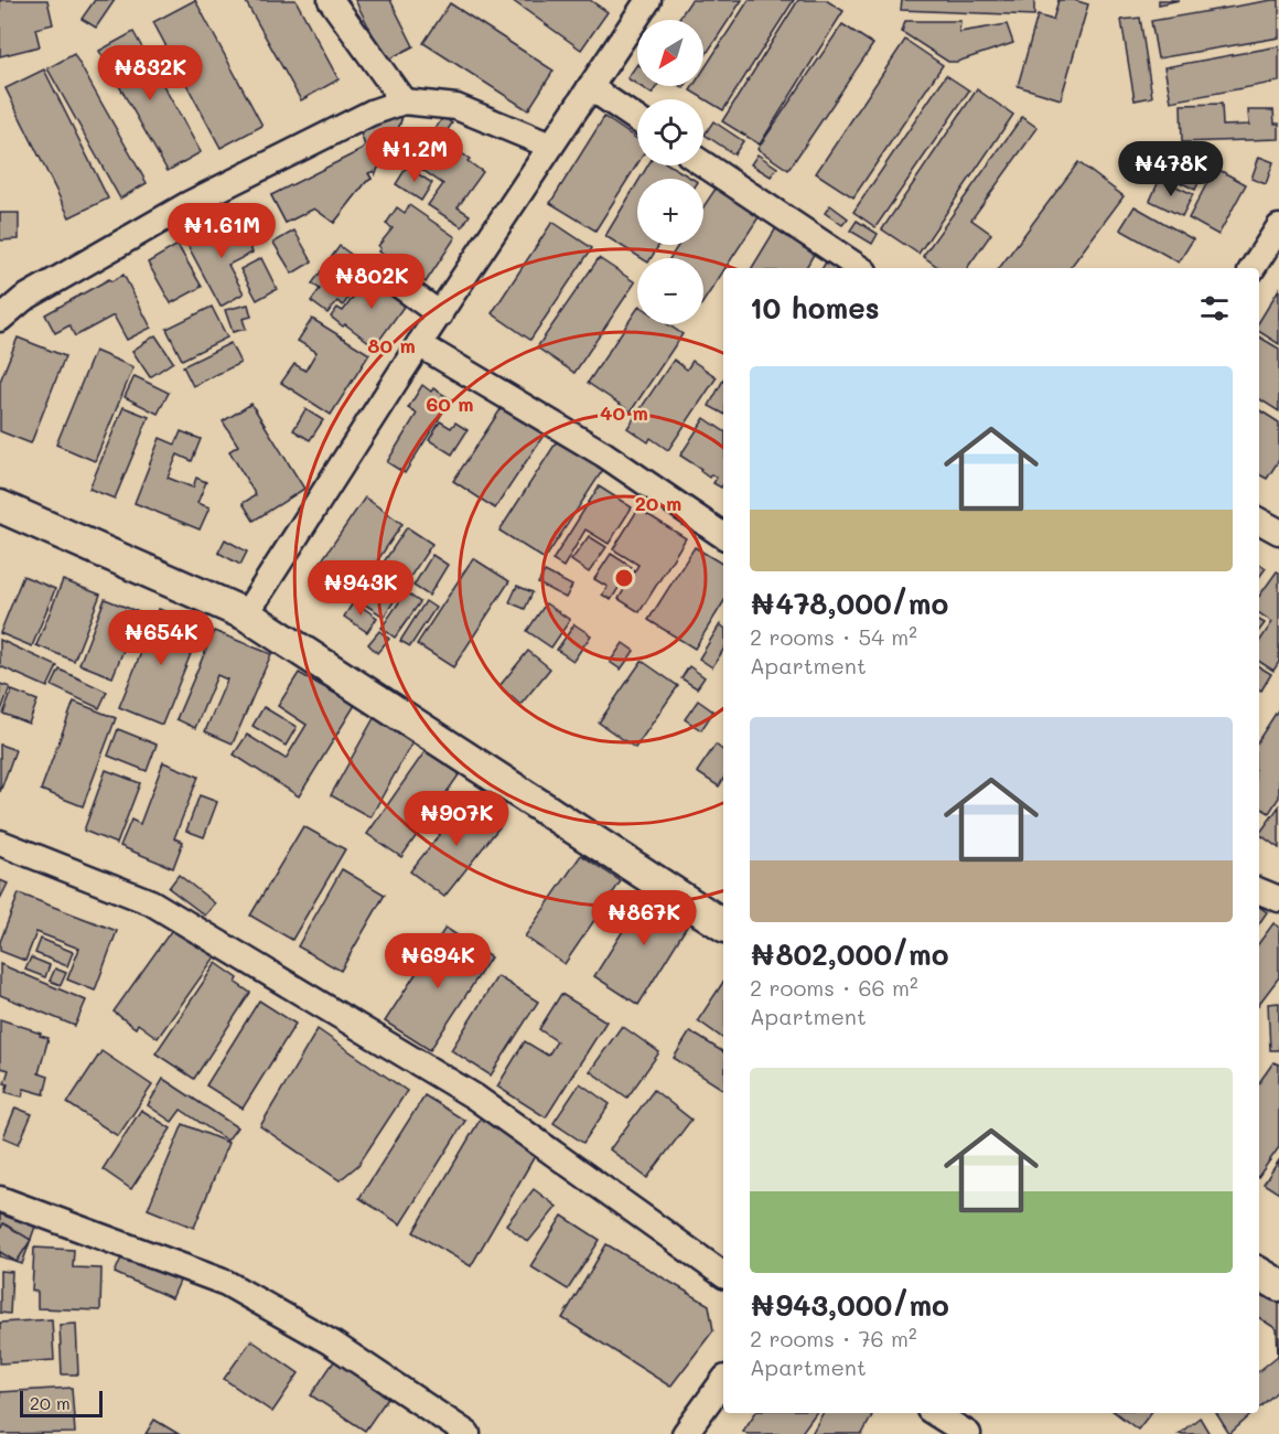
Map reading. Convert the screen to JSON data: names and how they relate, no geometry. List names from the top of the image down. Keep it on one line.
{"scale_bar":"20 m","north":"bottom left","page":{"map_buttons":["+","−"],"price":["₦832K","₦1.2M","₦478K","₦1.61M","₦802K","₦943K","₦654K","₦907K","₦867K","₦694K"],"heading":"10 homes","list":[{"name":"₦478,000/mo","note":"2 rooms · 54 m² · Apartment"},{"name":"₦802,000/mo","note":"2 rooms · 66 m² · Apartment"},{"name":"₦943,000/mo","note":"2 rooms · 76 m² · Apartment"}],"scale":"20 m"},"rings":["80 m","60 m","40 m","20 m"]}
